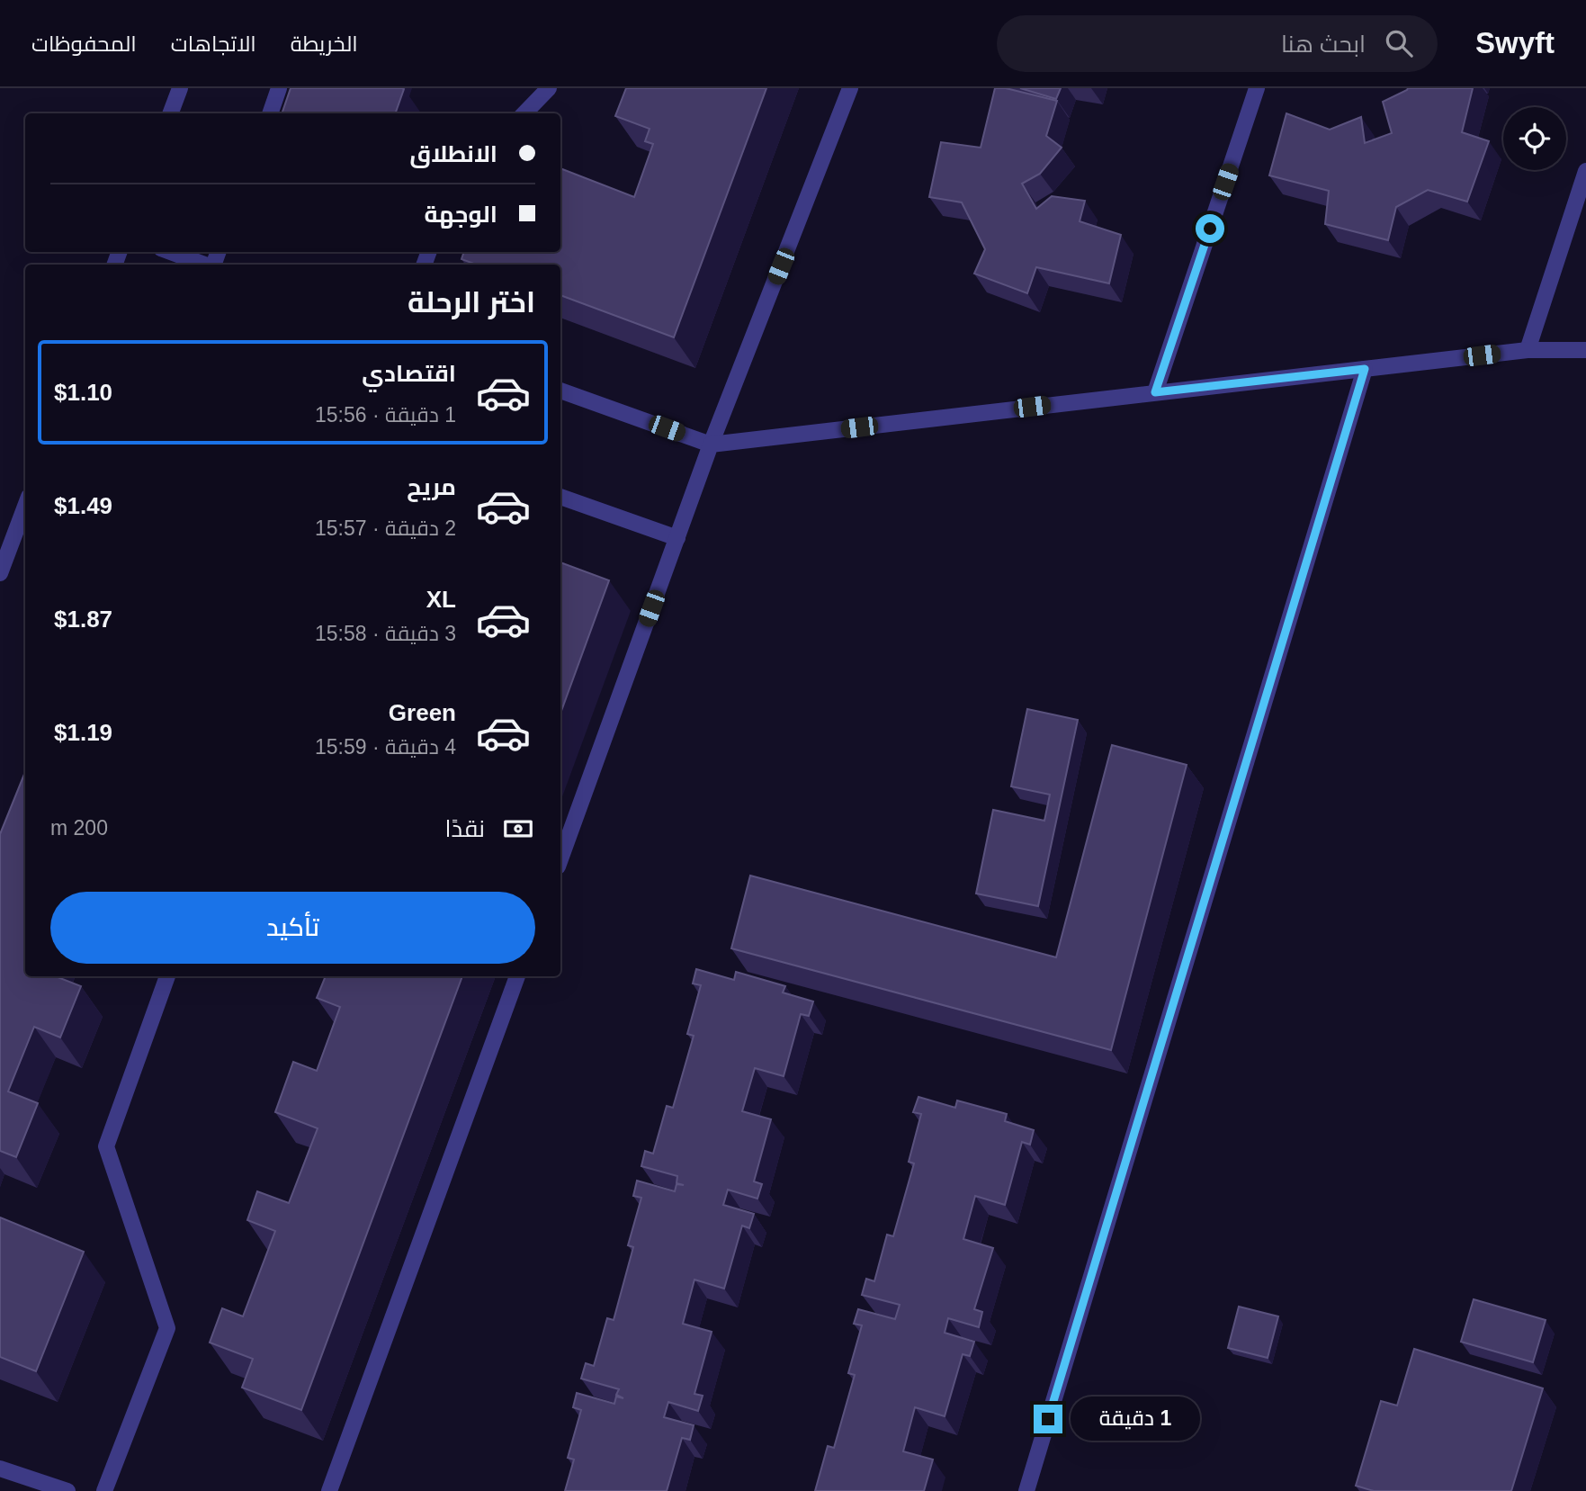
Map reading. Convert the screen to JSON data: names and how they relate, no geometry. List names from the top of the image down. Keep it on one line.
{"page":{"header":"Swyft","search":"ابحث هنا","nav":["الخريطة","الاتجاهات","المحفوظات"],"banner":["الانطلاق","الوجهة"],"heading":"اختر الرحلة","list":[{"name":"اقتصادي","note":"1 دقيقة · 15:56","value":"$1.10"},{"name":"مريح","note":"2 دقيقة · 15:57","value":"$1.49"},{"name":"XL","note":"3 دقيقة · 15:58","value":"$1.87"},{"name":"Green","note":"4 دقيقة · 15:59","value":"$1.19"}],"pay":["نقدًا","200 m"],"buttons":"تأكيد","bubble":"1 دقيقة"}}
